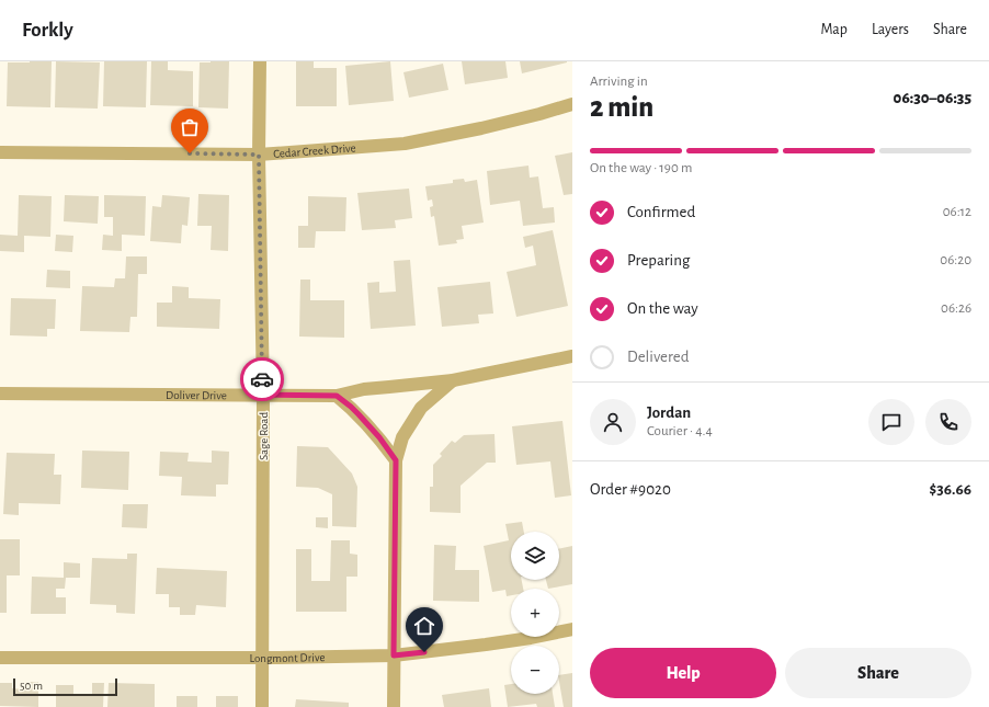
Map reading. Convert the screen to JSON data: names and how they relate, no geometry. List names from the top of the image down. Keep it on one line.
{"streets":{"street":["Cedar Creek Drive","Doliver Drive","Sage Road","Longmont Drive"]},"crossings":[["Cedar Creek Drive","Sage Road"],["Doliver Drive","Sage Road"],["Sage Road","Longmont Drive"]],"scale_bar":"50 m","page":{"header":"Forkly","nav":["Map","Layers","Share"],"heading":["2 min","Arriving in","06:30–06:35"],"panel":["Jordan","Courier · 4.4","Order #9020","$36.66"],"bar":"On the way · 190 m","list":[["Confirmed","06:12"],["Preparing","06:20"],["On the way","06:26"],"Delivered"],"map_buttons":["+","−"],"buttons":["Help","Share"],"scale":"50 m"}}
